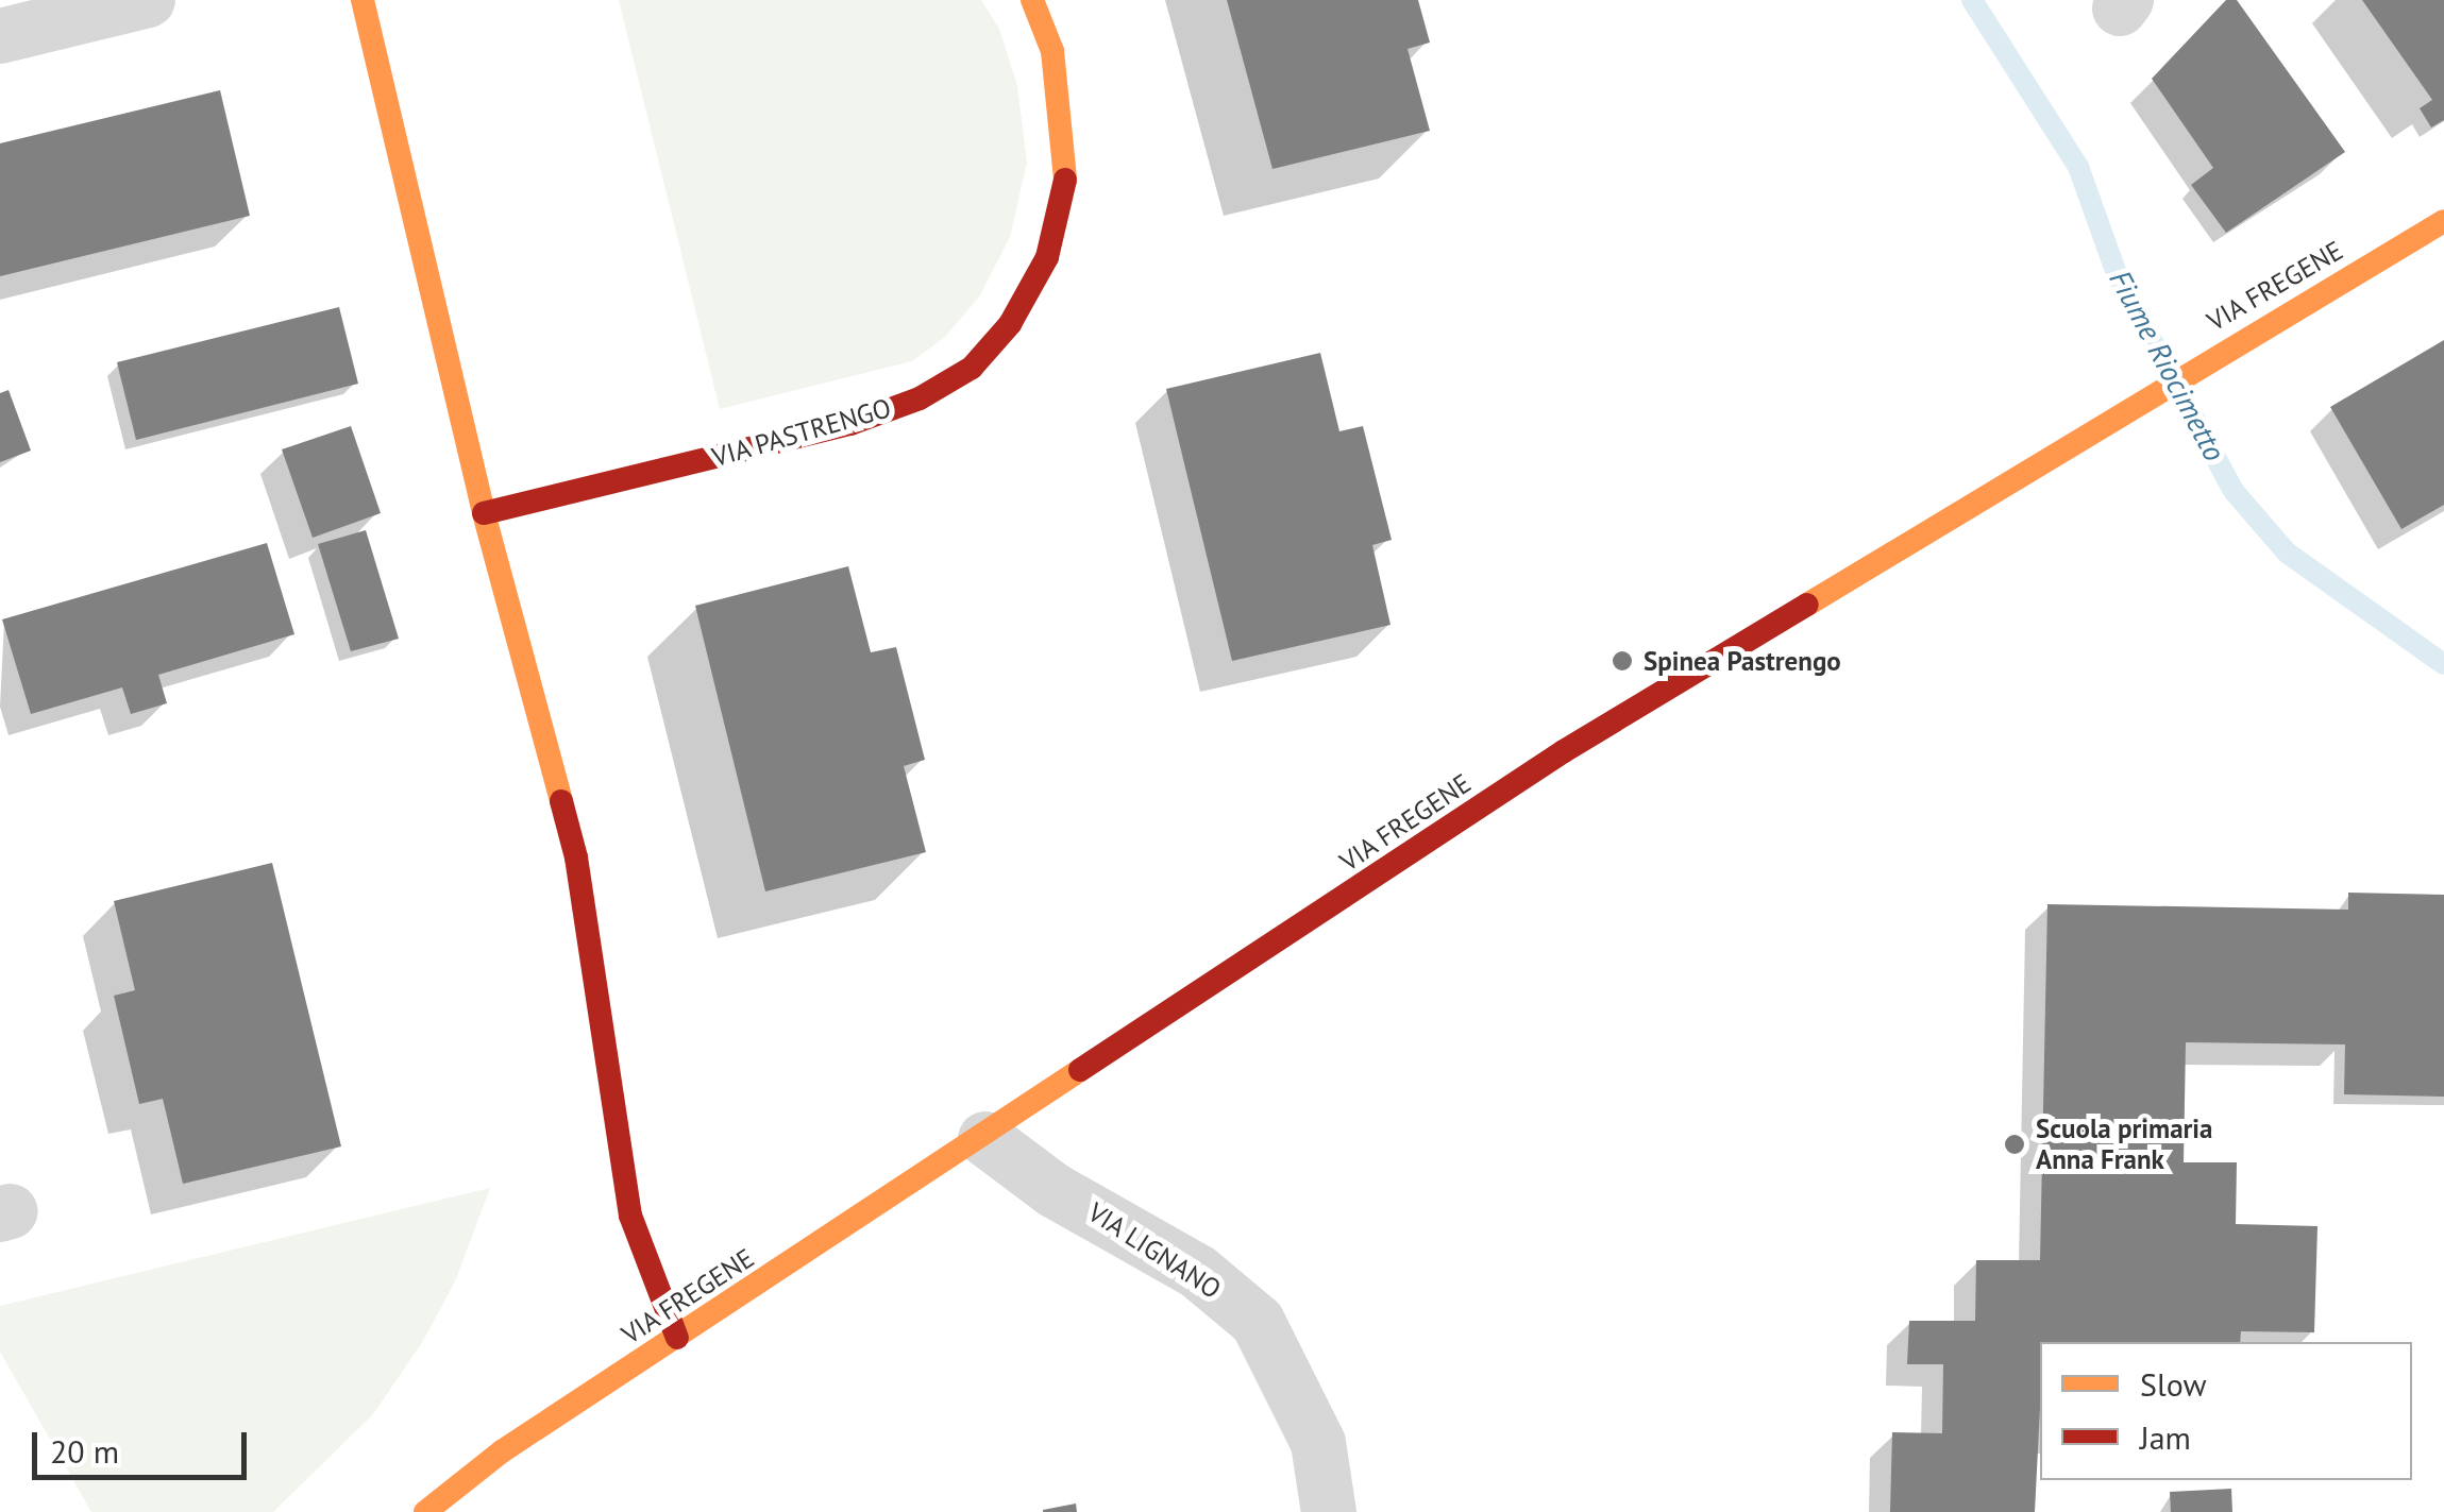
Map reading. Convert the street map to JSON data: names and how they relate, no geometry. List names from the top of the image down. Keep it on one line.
{"streets":{"street":["VIA FREGENE","VIA PASTRENGO","VIA LIGNANO"]},"crossings":[["VIA FREGENE","VIA LIGNANO"]],"water":["Fiume Riocimetto"],"places":["Spinea Pastrengo","Scuola primaria Anna Frank"],"legend":["Slow","Jam"],"scale_bar":"20 m"}
